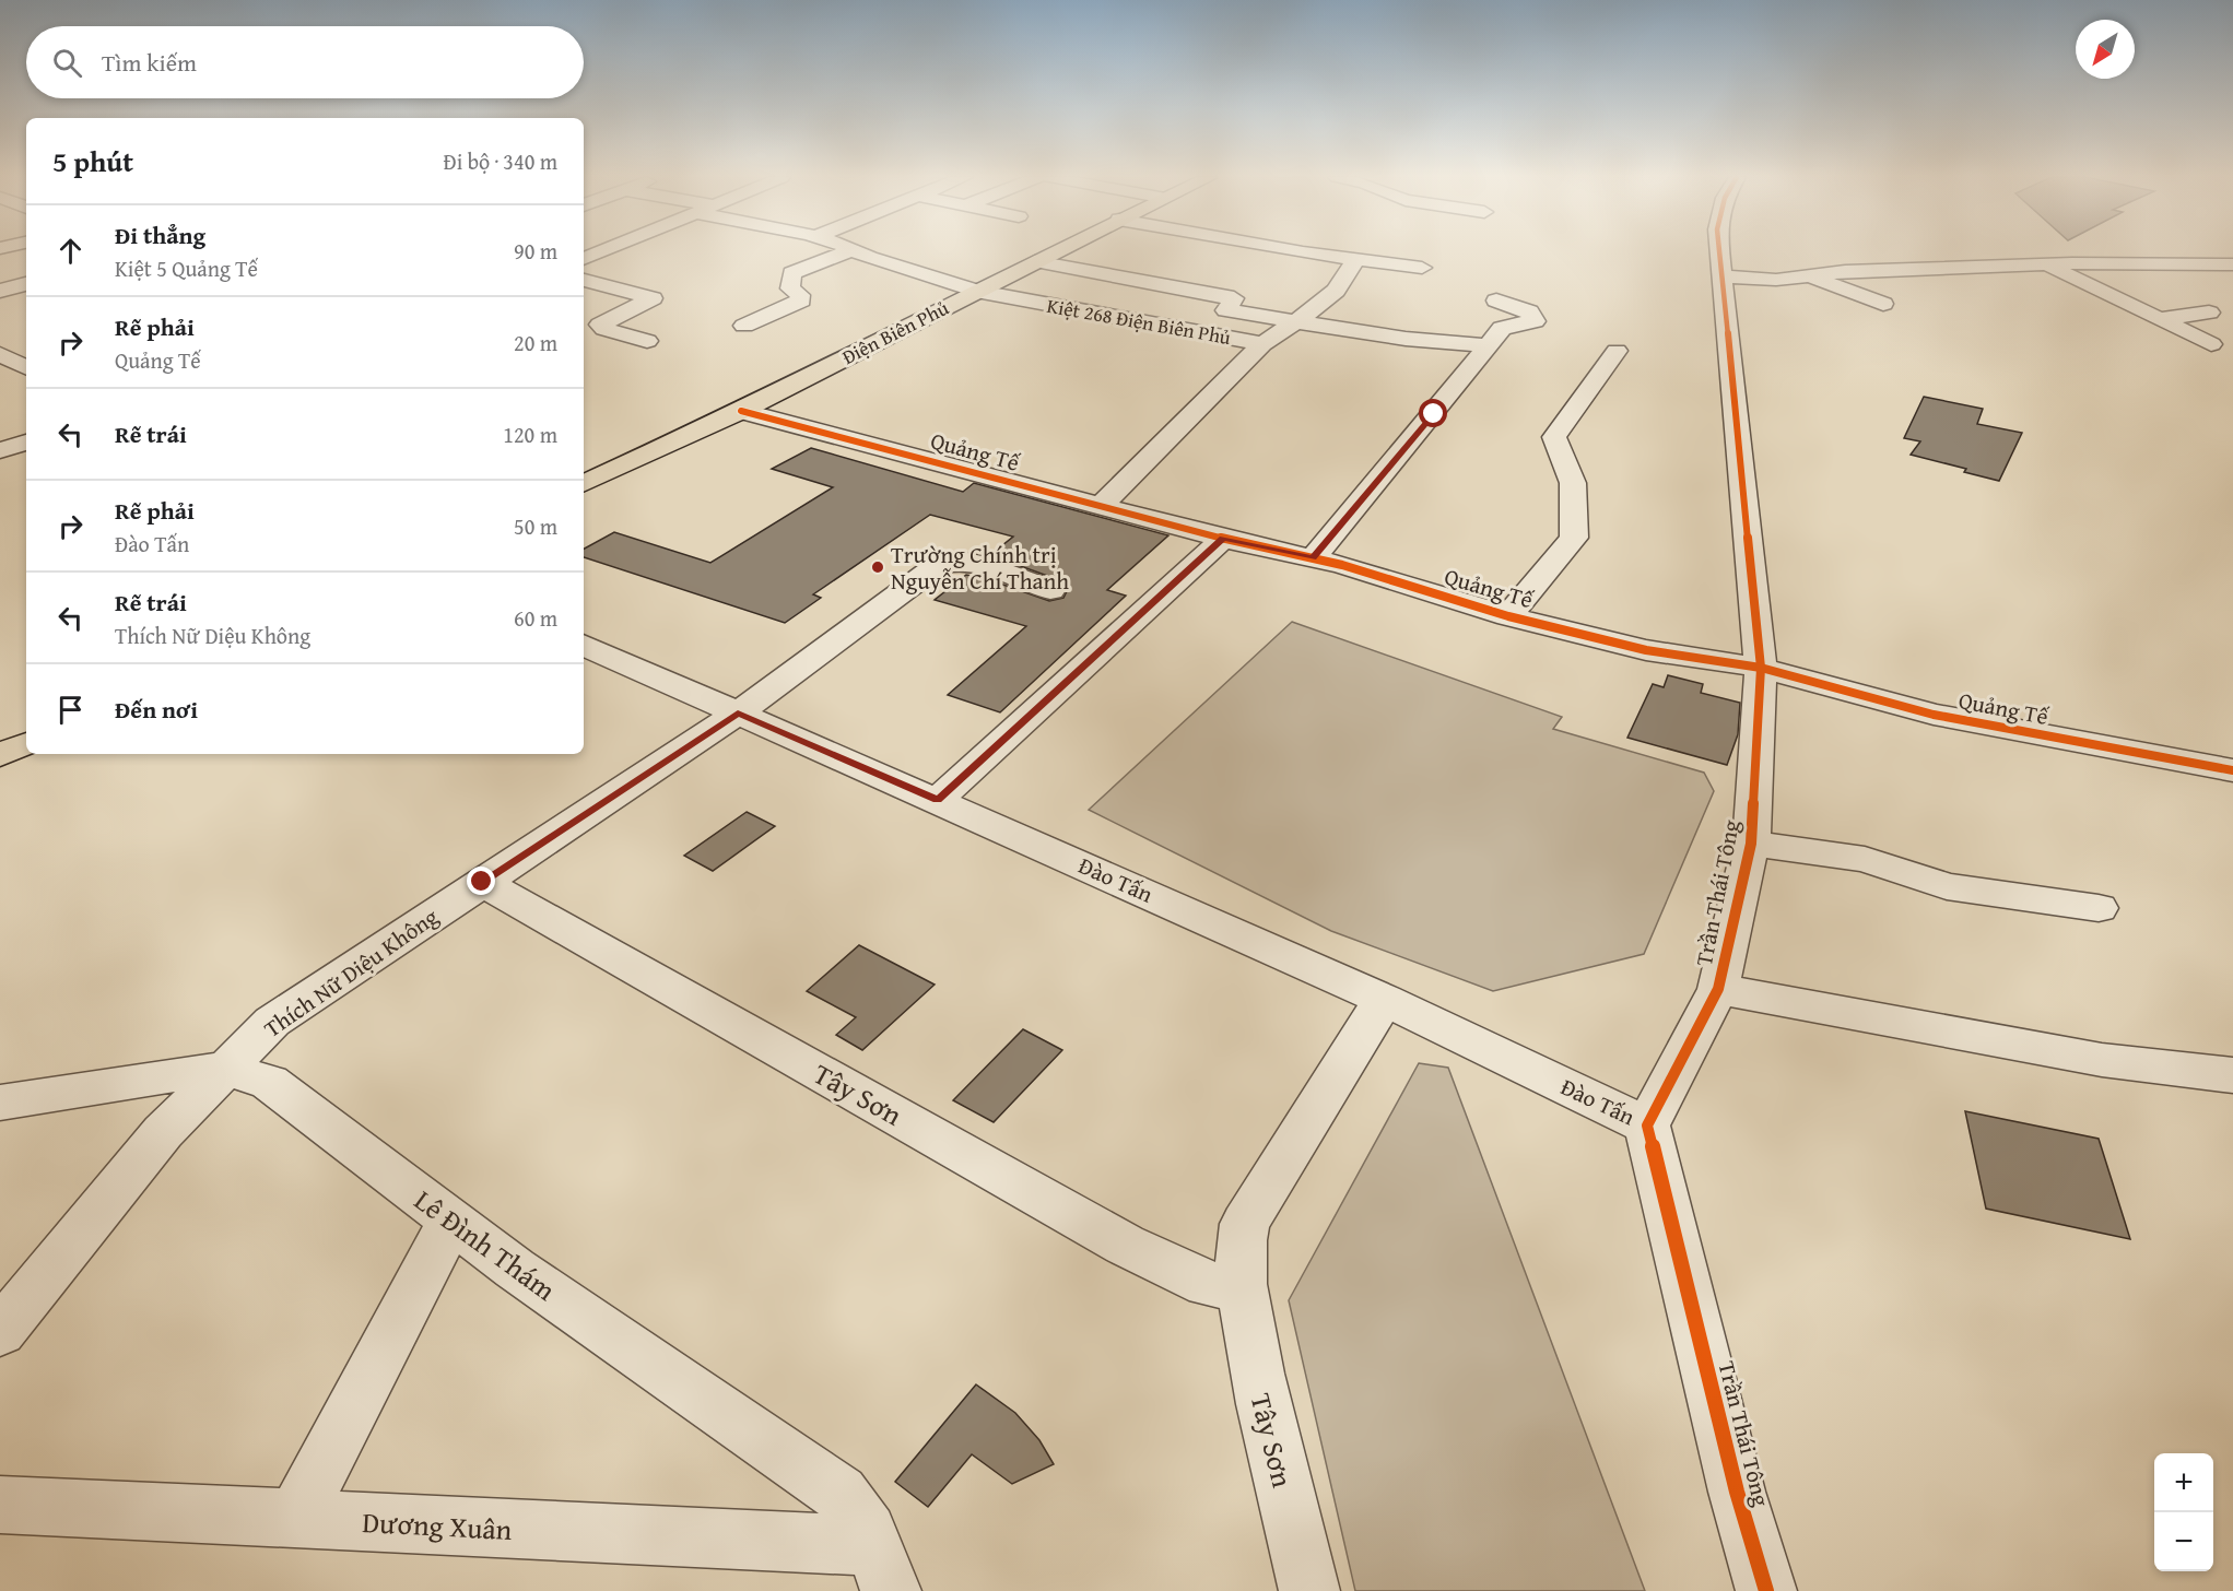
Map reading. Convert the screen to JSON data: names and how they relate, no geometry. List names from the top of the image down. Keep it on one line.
{"streets":{"main road":["Điện Biên Phủ"],"street":["Kiệt 268 Điện Biên Phủ","Quảng Tế","Đào Tấn","Trần Thái Tông","Thích Nữ Diệu Không","Tây Sơn","Lê Đình Thám","Dương Xuân"]},"crossings":[["Kiệt 268 Điện Biên Phủ","Điện Biên Phủ"],["Điện Biên Phủ","Quảng Tế"],["Quảng Tế","Trần Thái Tông"],["Đào Tấn","Trần Thái Tông"],["Đào Tấn","Thích Nữ Diệu Không"],["Đào Tấn","Tây Sơn"],["Thích Nữ Diệu Không","Tây Sơn"],["Thích Nữ Diệu Không","Lê Đình Thám"],["Lê Đình Thám","Dương Xuân"]],"places":["Trường Chính trị Nguyễn Chí Thanh"],"north":"bottom left","page":{"search":"Tìm kiếm","heading":["5 phút","Đi bộ · 340 m"],"list":[["Đi thẳng","Kiệt 5 Quảng Tế","90 m"],["Rẽ phải","Quảng Tế","20 m"],["Rẽ trái","120 m"],["Rẽ phải","Đào Tấn","50 m"],["Rẽ trái","Thích Nữ Diệu Không","60 m"],"Đến nơi"],"map_buttons":["+","−"]}}
